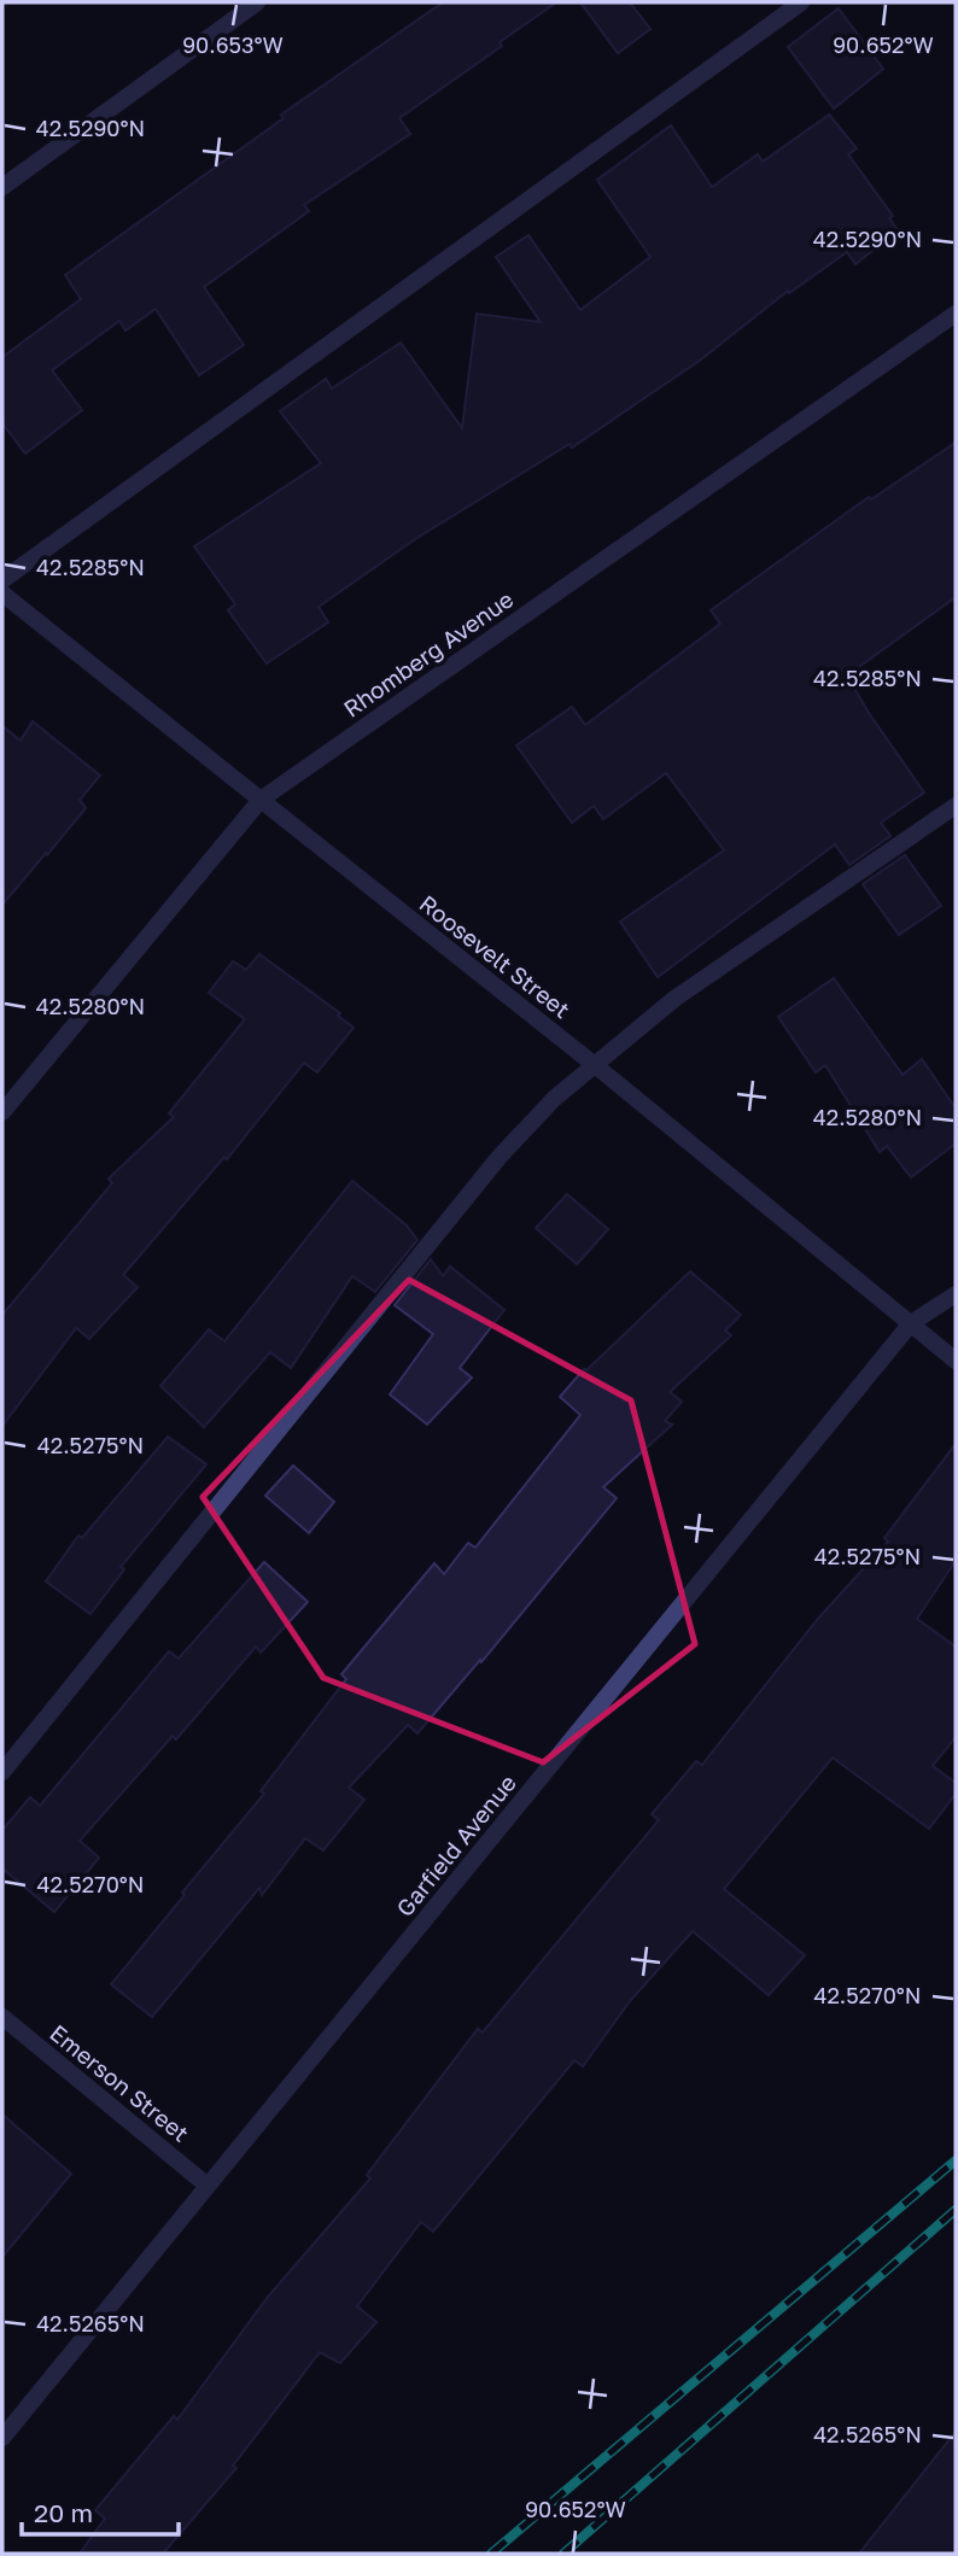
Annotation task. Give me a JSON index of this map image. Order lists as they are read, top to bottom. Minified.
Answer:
{"streets":{"street":["Rhomberg Avenue","Roosevelt Street","Garfield Avenue","Emerson Street"]},"crossings":[["Rhomberg Avenue","Roosevelt Street"],["Roosevelt Street","Garfield Avenue"],["Garfield Avenue","Emerson Street"]],"scale_bar":"20 m","coordinates":["90.653°W","90.652°W","42.5290°N","42.5285°N","42.5280°N","42.5275°N","42.5270°N","42.5265°N"]}
